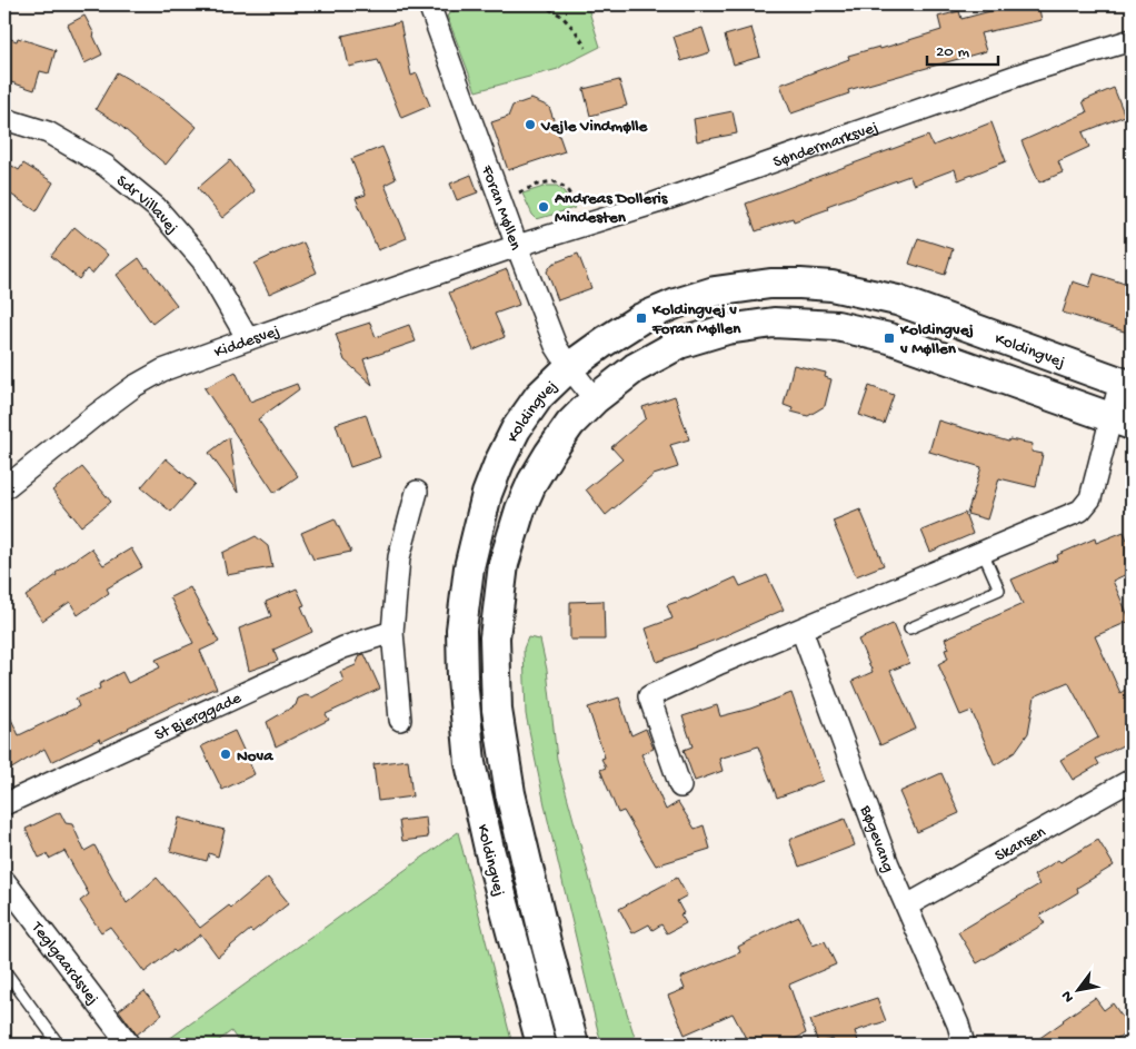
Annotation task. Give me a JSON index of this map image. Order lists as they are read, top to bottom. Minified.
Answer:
{"streets":{"main road":["Koldingvej"],"street":["Søndermarksvej","Sdr Villavej","Foran Møllen","Kiddesvej","St Bjerggade","Bøgevang","Skansen","Teglgaardsvej"]},"crossings":[["Søndermarksvej","Foran Møllen"],["Søndermarksvej","Kiddesvej"],["Sdr Villavej","Kiddesvej"],["Foran Møllen","Kiddesvej"],["Foran Møllen","Koldingvej"],["Bøgevang","Skansen"]],"places":{"other":["Vejle Vindmølle","Andreas Dolleris Mindesten","Nova"],"transit":["Koldingvej v Foran Møllen","Koldingvej v Møllen"]},"scale_bar":"20 m","north":"bottom left"}
